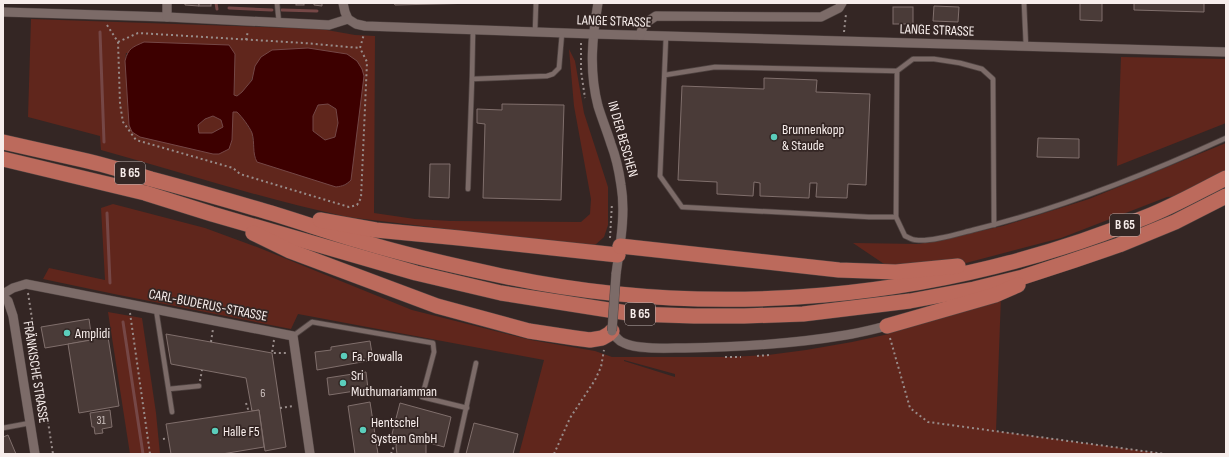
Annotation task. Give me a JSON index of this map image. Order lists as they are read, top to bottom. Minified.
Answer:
{"streets":{"highway":["B 65"],"street":["LANGE STRASSE","IN DER BESCHEN","CARL-BUDERUS-STRASSE","FRÄNKISCHE STRASSE"]},"crossings":[["LANGE STRASSE","IN DER BESCHEN"]],"places":["Brunnenkopp & Staude","Amplidi","Fa. Powalla","Sri Muthumariamman","Hentschel System GmbH","Halle F5"],"house_numbers":["6","31"]}
